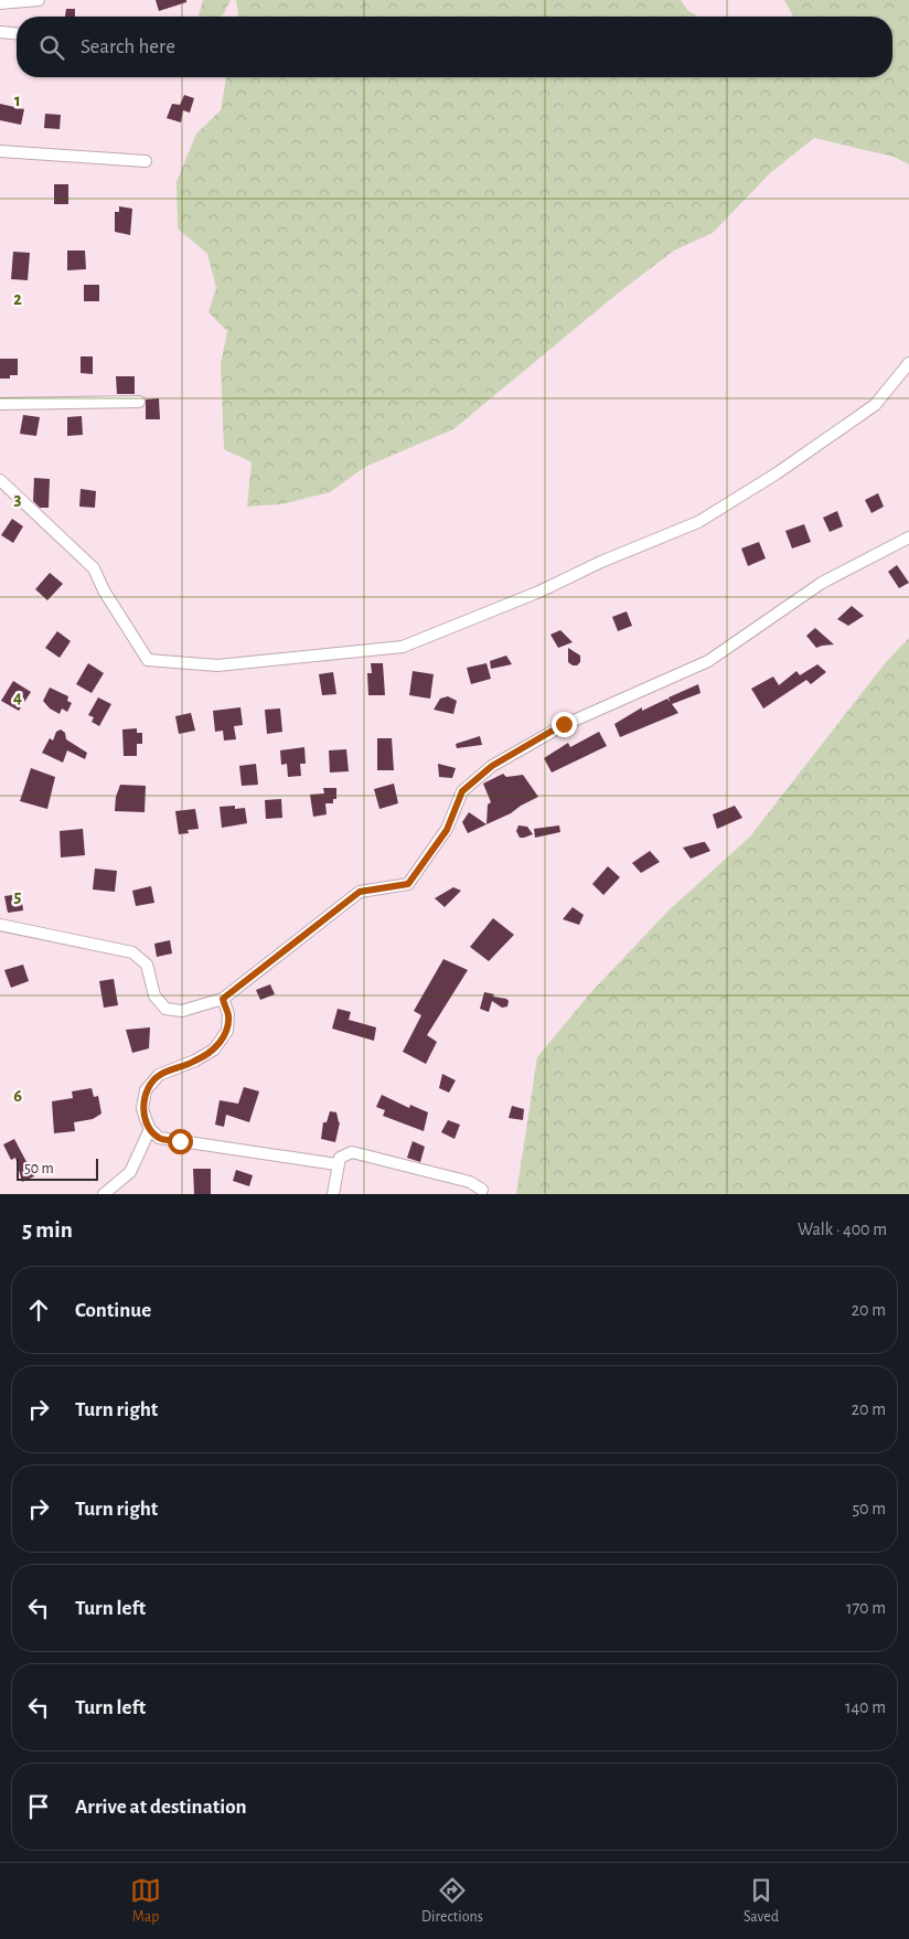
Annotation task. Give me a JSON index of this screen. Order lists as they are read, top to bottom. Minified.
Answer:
{"scale_bar":"50 m","page":{"search":"Search here","scale":"50 m","heading":["5 min","Walk · 400 m"],"list":[["Continue","20 m"],["Turn right","20 m"],["Turn right","50 m"],["Turn left","170 m"],["Turn left","140 m"],"Arrive at destination"],"nav":["Map","Directions","Saved"]},"grid":{"rows":["1","2","3","4","5","6"]}}
